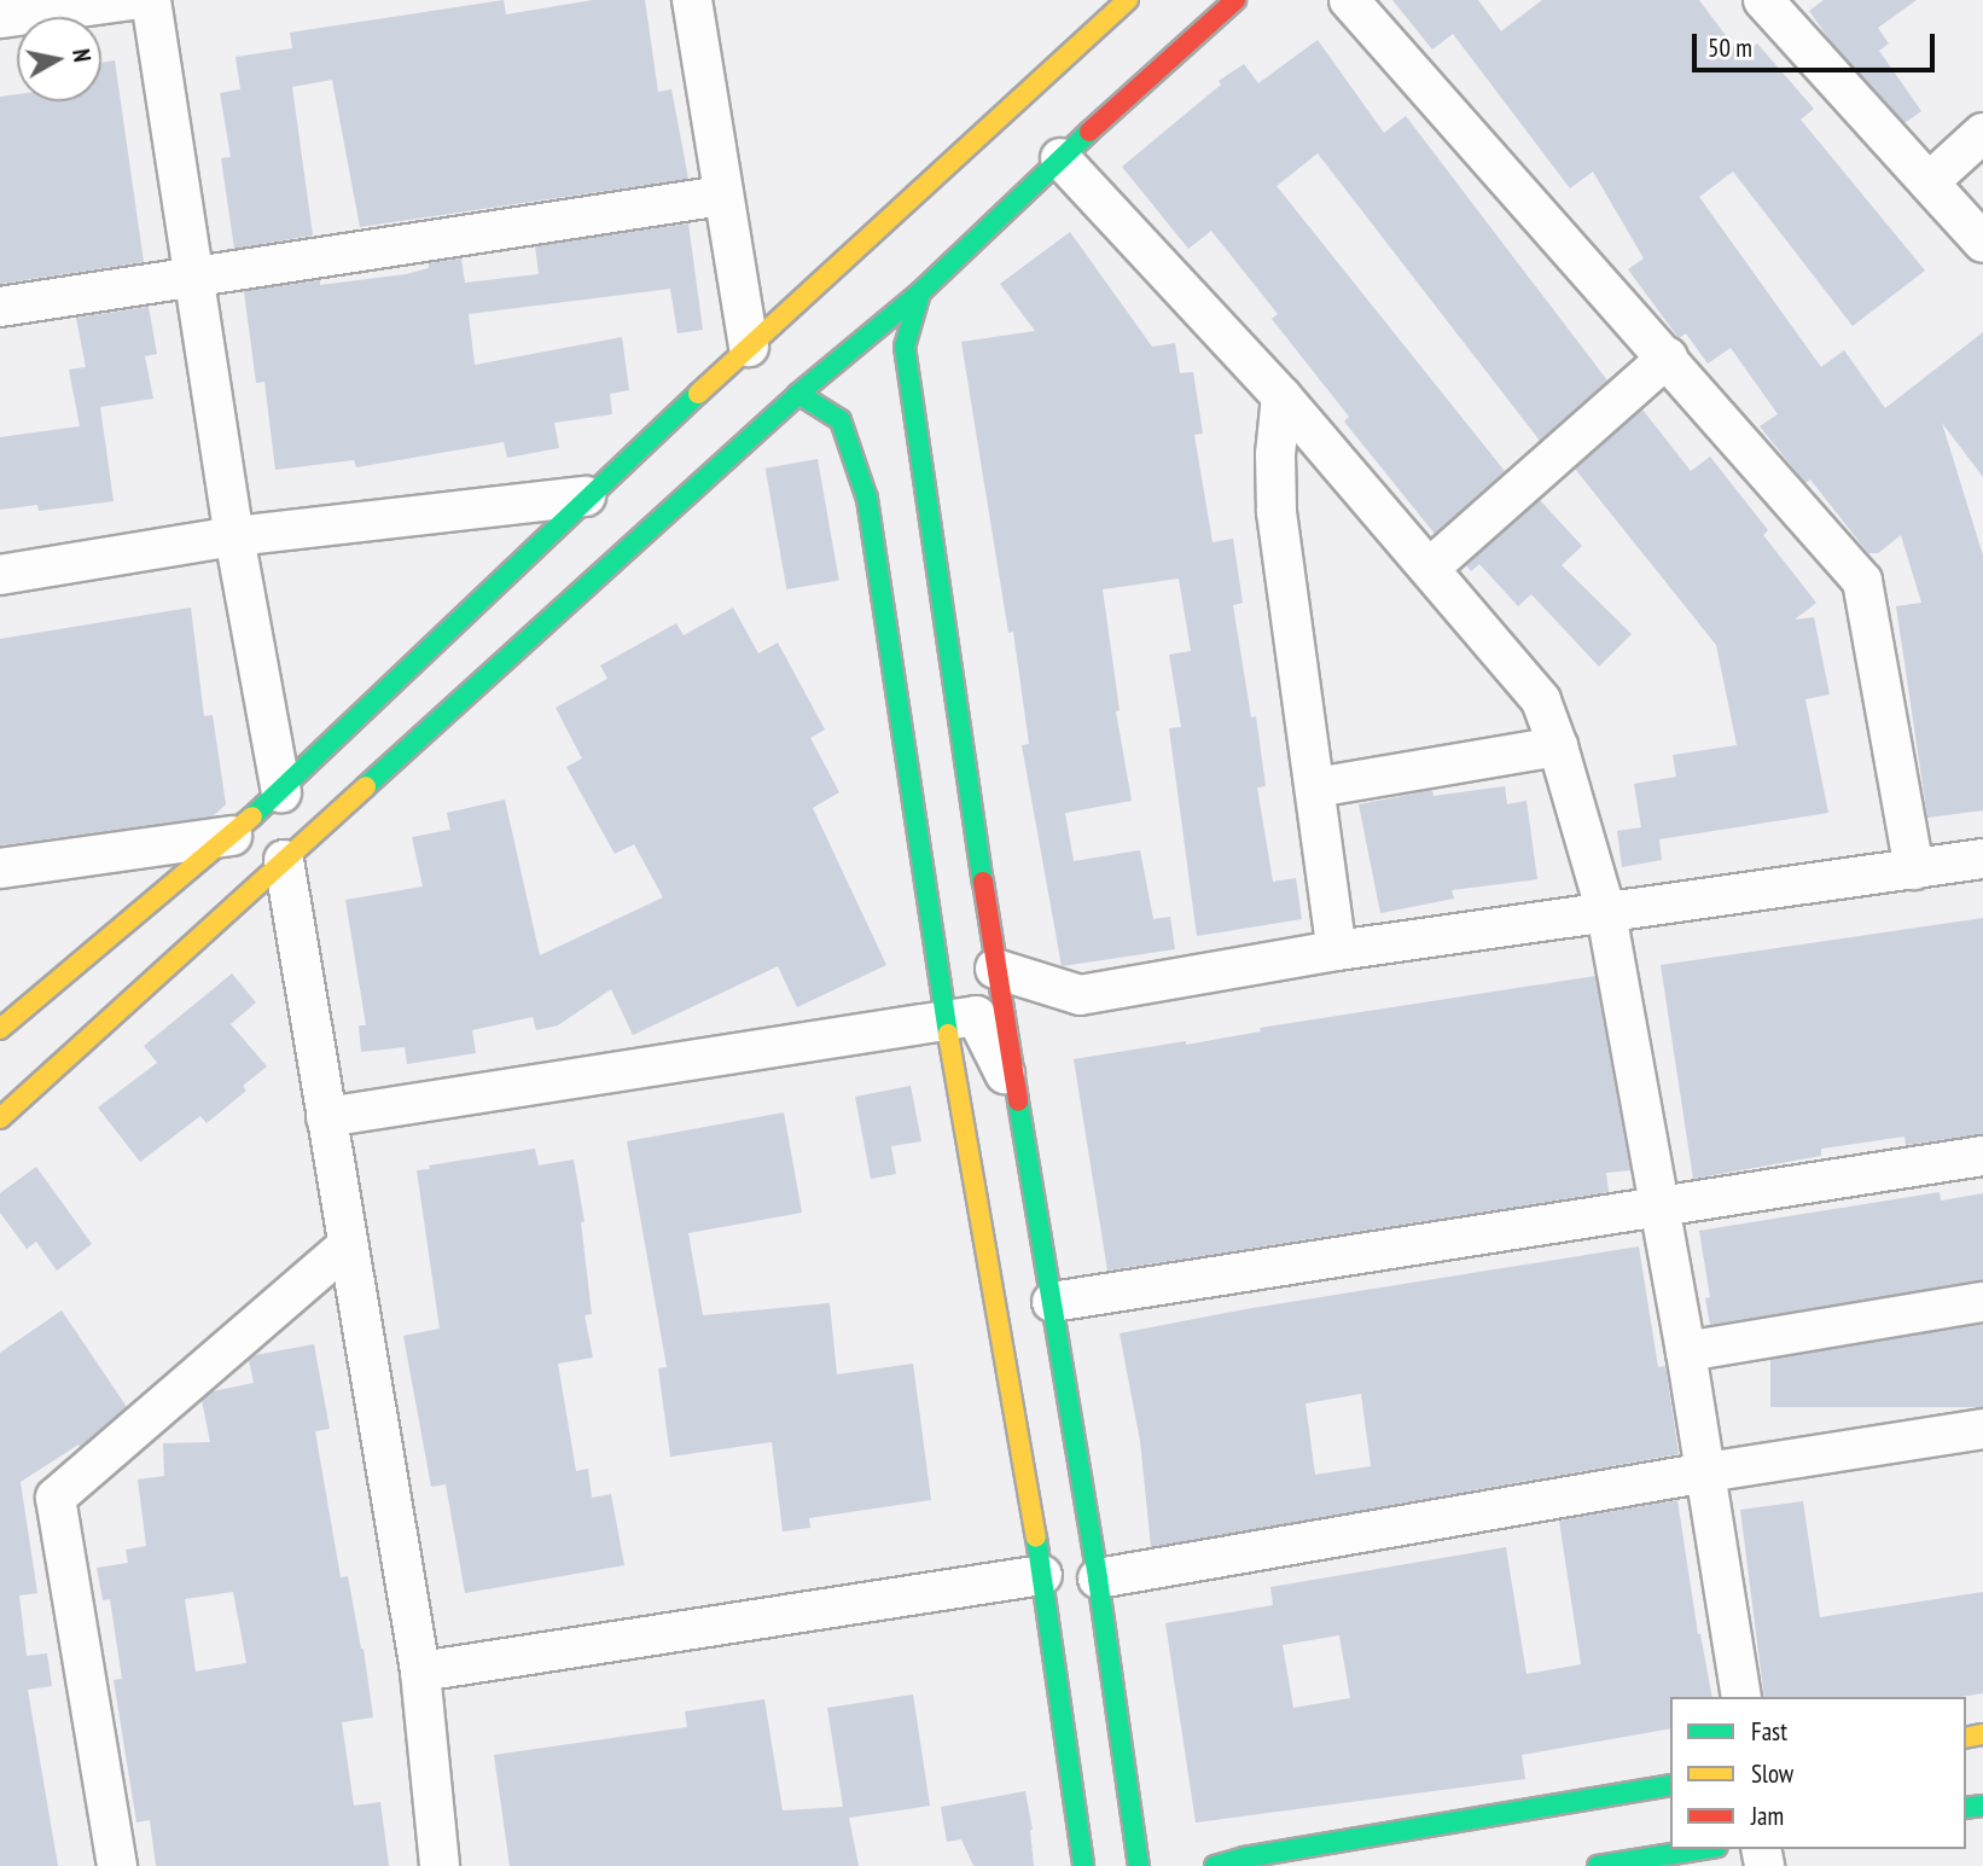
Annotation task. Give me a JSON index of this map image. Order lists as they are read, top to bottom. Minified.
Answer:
{"legend":["Fast","Slow","Jam"],"scale_bar":"50 m","north":"right"}
